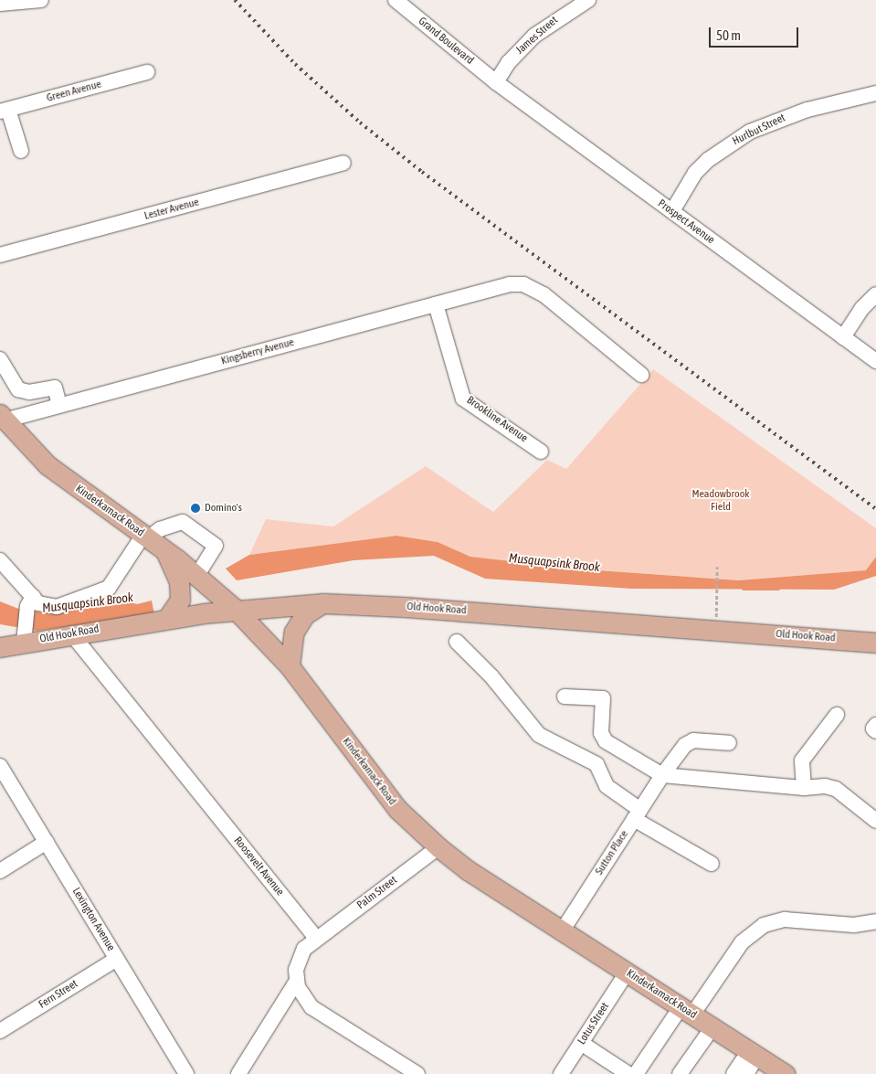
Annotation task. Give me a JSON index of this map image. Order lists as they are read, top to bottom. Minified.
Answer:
{"streets":{"main road":["Kinderkamack Road","Old Hook Road"],"street":["James Street","Grand Boulevard","Green Avenue","Hurlbut Street","Lester Avenue","Prospect Avenue","Kingsberry Avenue","Brookline Avenue","Sutton Place","Roosevelt Avenue","Palm Street","Lexington Avenue","Fern Street","Lotus Street"]},"crossings":[["James Street","Grand Boulevard"],["James Street","Prospect Avenue"],["Grand Boulevard","Prospect Avenue"],["Hurlbut Street","Prospect Avenue"],["Kingsberry Avenue","Brookline Avenue"],["Kingsberry Avenue","Kinderkamack Road"],["Kinderkamack Road","Old Hook Road"],["Kinderkamack Road","Sutton Place"],["Kinderkamack Road","Palm Street"],["Kinderkamack Road","Lotus Street"],["Old Hook Road","Roosevelt Avenue"],["Roosevelt Avenue","Palm Street"],["Lexington Avenue","Fern Street"]],"water":["Musquapsink Brook"],"parks":["Meadowbrook Field"],"places":["Domino's"],"scale_bar":"50 m"}
